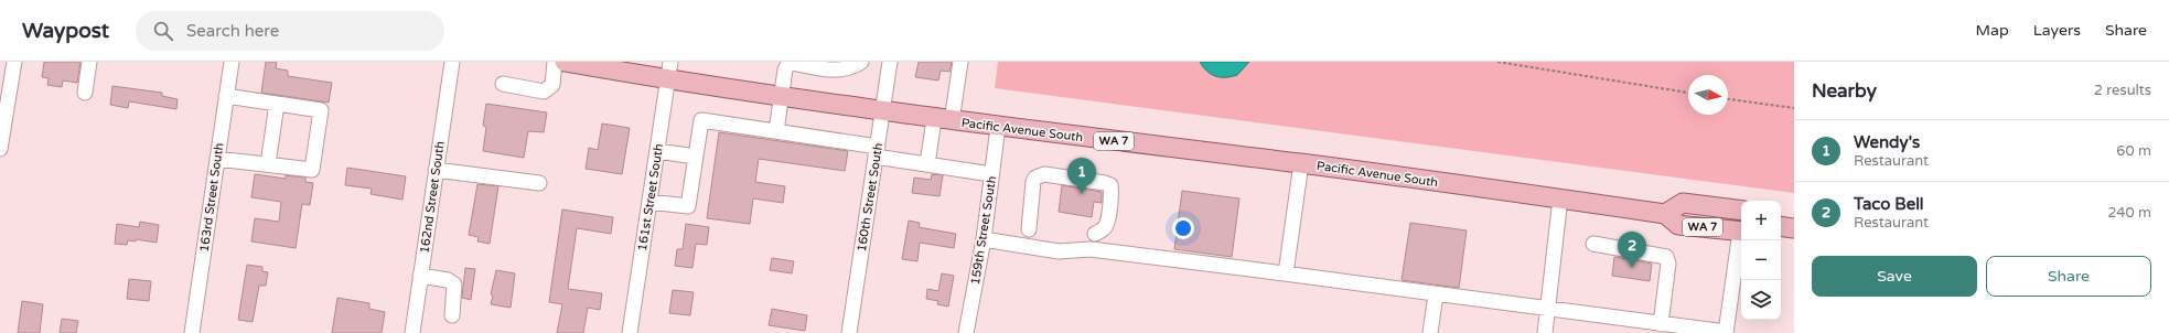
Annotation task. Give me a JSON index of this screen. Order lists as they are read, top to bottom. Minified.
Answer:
{"streets":{"main road":["Pacific Avenue South","WA 7"],"street":["163rd Street South","162nd Street South","161st Street South","160th Street South","159th Street South"]},"crossings":[["Pacific Avenue South","WA 7"],["Pacific Avenue South","161st Street South"],["Pacific Avenue South","160th Street South"],["Pacific Avenue South","159th Street South"]],"north":"right","page":{"header":"Waypost","search":"Search here","nav":["Map","Layers","Share"],"heading":["Nearby","2 results"],"list":[{"mark":"1","name":"Wendy's","note":"Restaurant","value":"60 m"},{"mark":"2","name":"Taco Bell","note":"Restaurant","value":"240 m"}],"pins":["1","2"],"map_buttons":["+","−"],"buttons":["Save","Share"]}}
